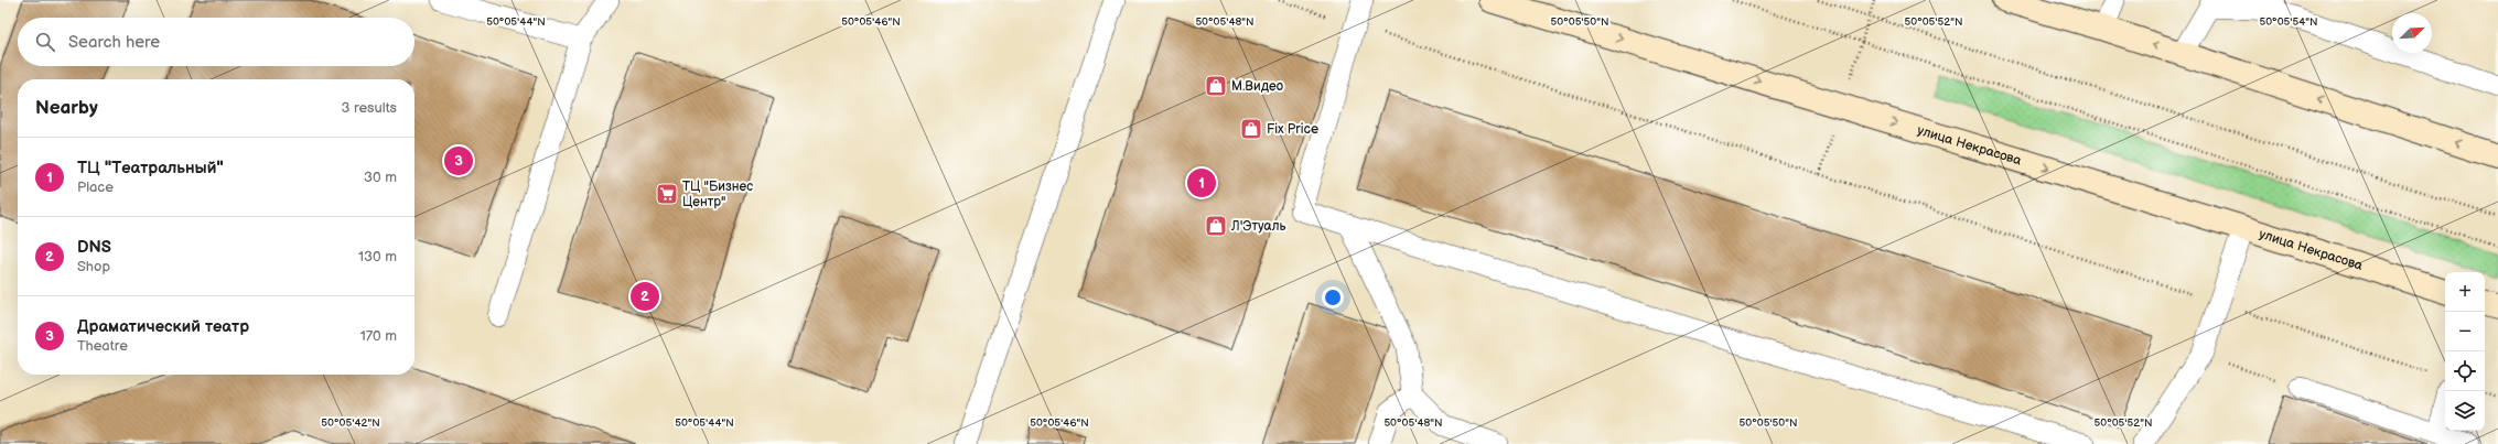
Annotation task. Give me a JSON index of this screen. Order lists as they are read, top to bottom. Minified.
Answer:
{"streets":{"main road":["улица Некрасова"]},"places":{"shop":["М.Видео","Fix Price","Л'Этуаль"],"supermarket":["ТЦ \"Бизнес Центр\""]},"north":"top right","page":{"search":"Search here","heading":["Nearby","3 results"],"list":[{"mark":"1","name":"ТЦ \"Театральный\"","note":"Place","value":"30 m"},{"mark":"2","name":"DNS","note":"Shop","value":"130 m"},{"mark":"3","name":"Драматический театр","note":"Theatre","value":"170 m"}],"pins":["3","1","2"],"map_buttons":["+","−"]},"coordinates":["50°05'44\"N","50°05'46\"N","50°05'48\"N","50°05'50\"N","50°05'52\"N","50°05'54\"N","50°05'42\"N"]}
